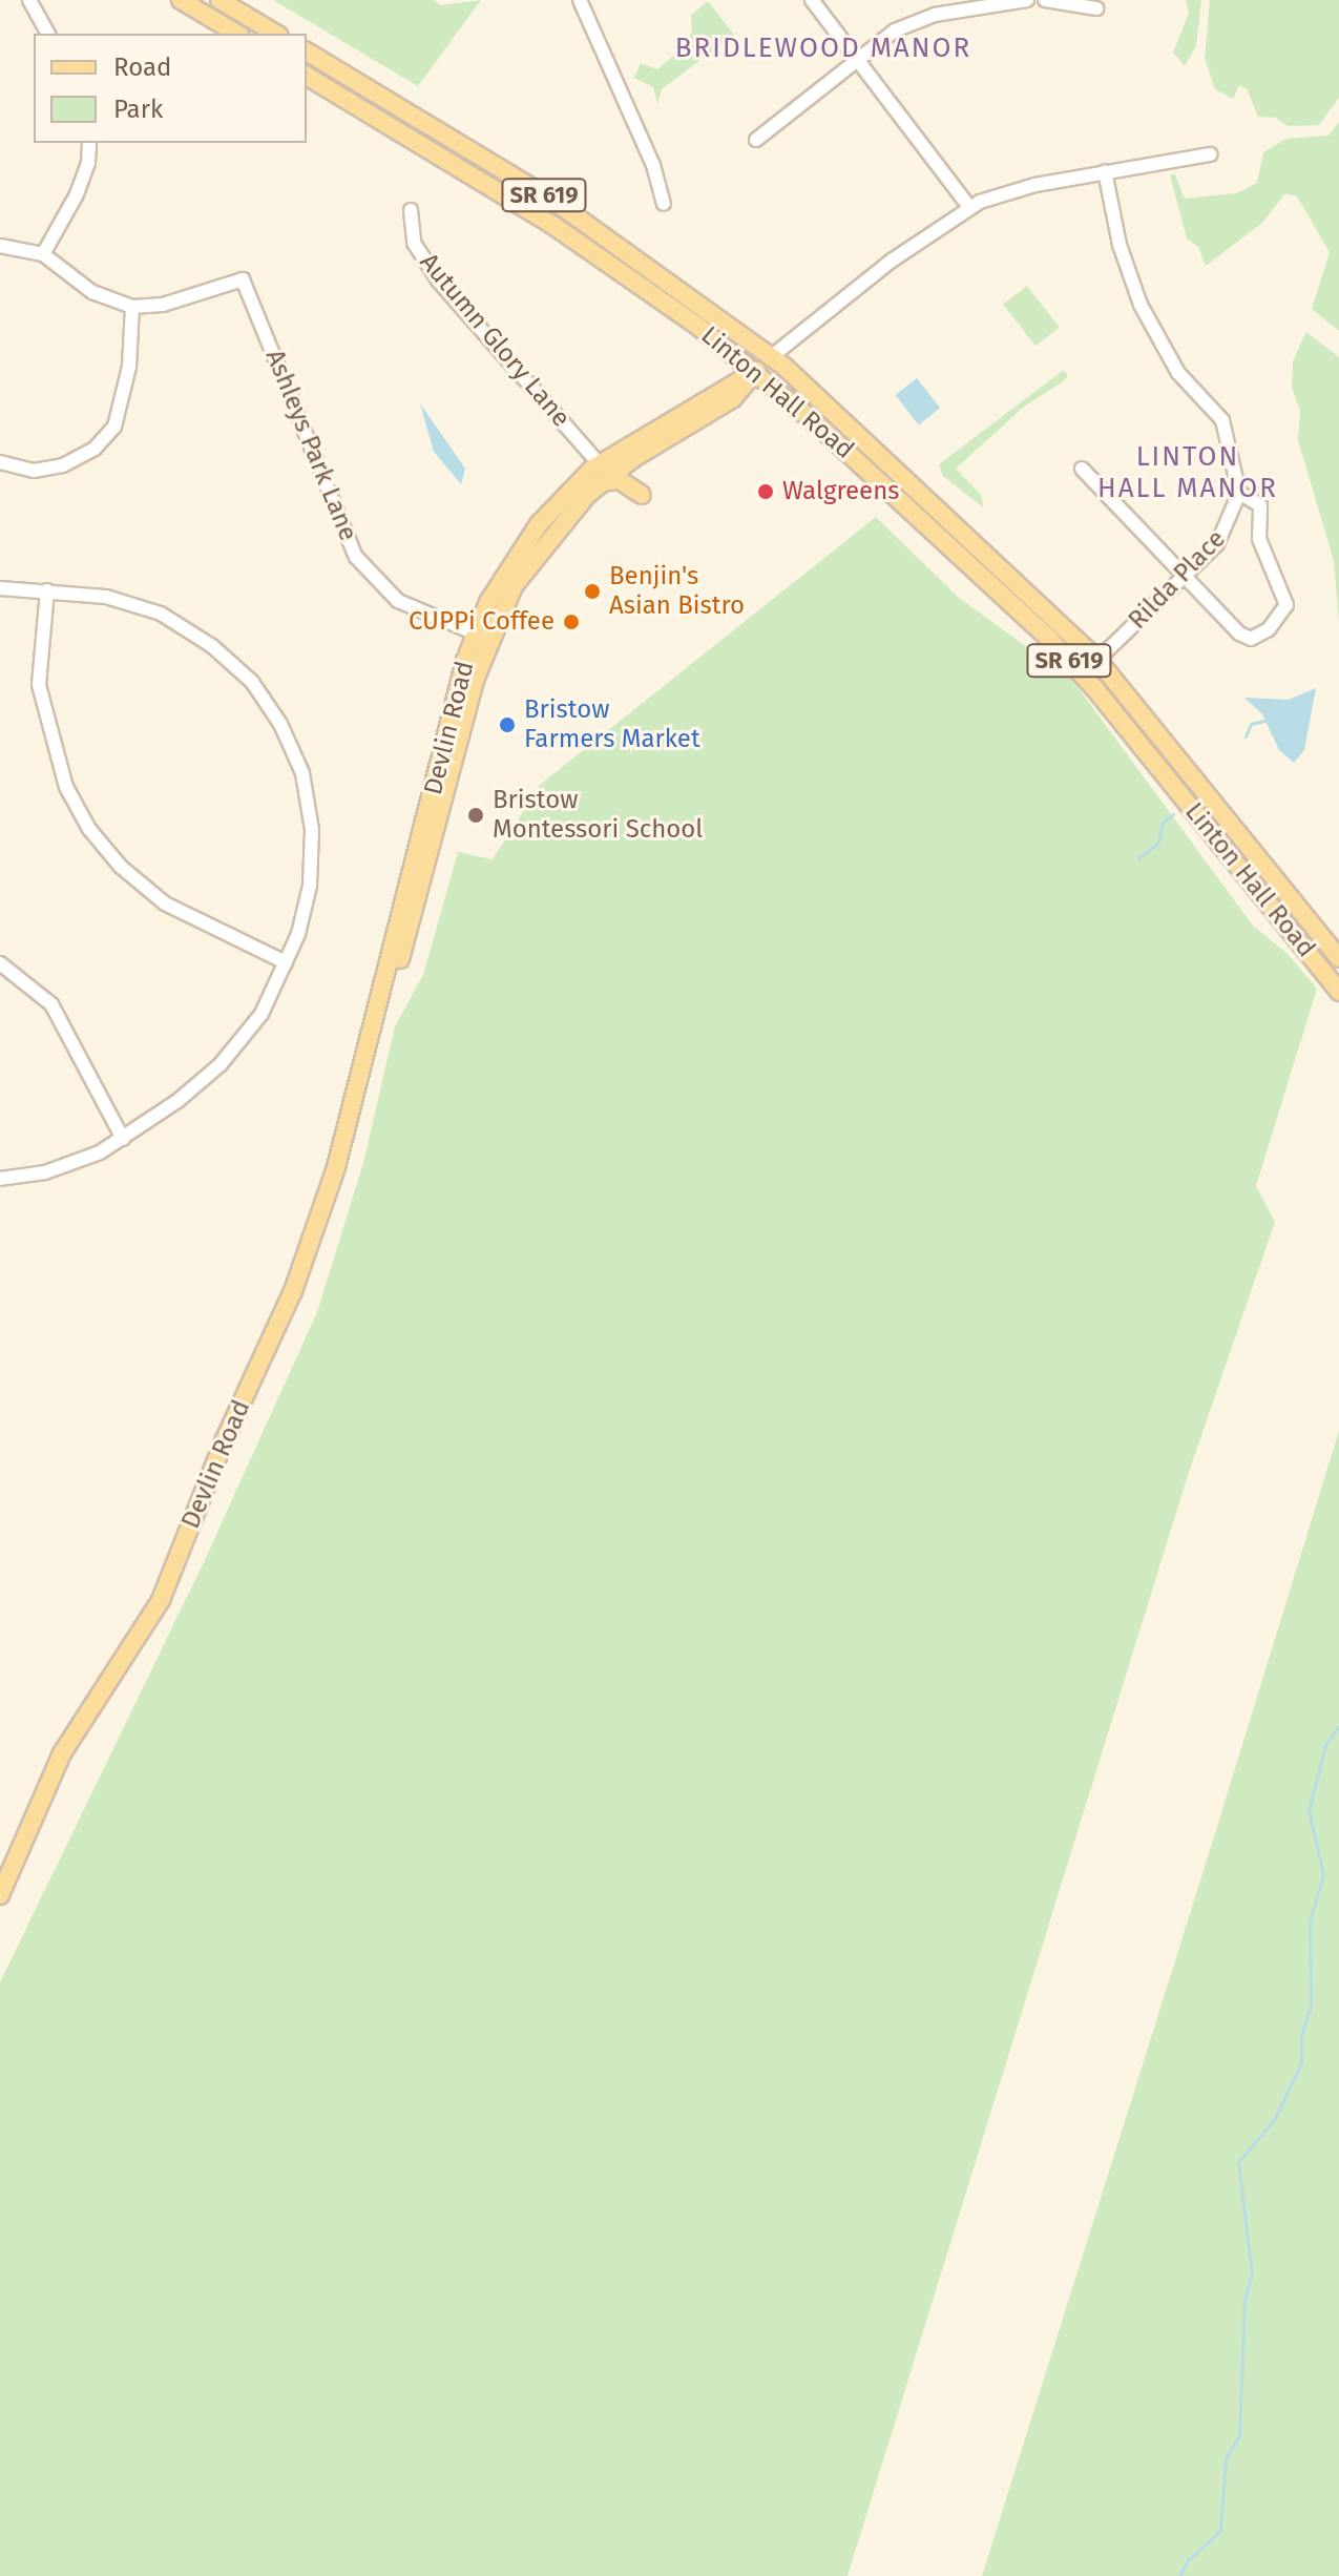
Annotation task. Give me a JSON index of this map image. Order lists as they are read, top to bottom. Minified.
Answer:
{"streets":{"main road":["SR 619","Linton Hall Road","Devlin Road"],"street":["Autumn Glory Lane","Ashleys Park Lane","Rilda Place"]},"crossings":[["Autumn Glory Lane","Devlin Road"],["Linton Hall Road","Rilda Place"],["Linton Hall Road","Devlin Road"],["Ashleys Park Lane","Devlin Road"]],"districts":["BRIDLEWOOD MANOR","LINTON HALL MANOR"],"places":["Walgreens","Benjin's Asian Bistro","CUPPi Coffee","Bristow Farmers Market","Bristow Montessori School"],"legend":["Road","Park"]}
